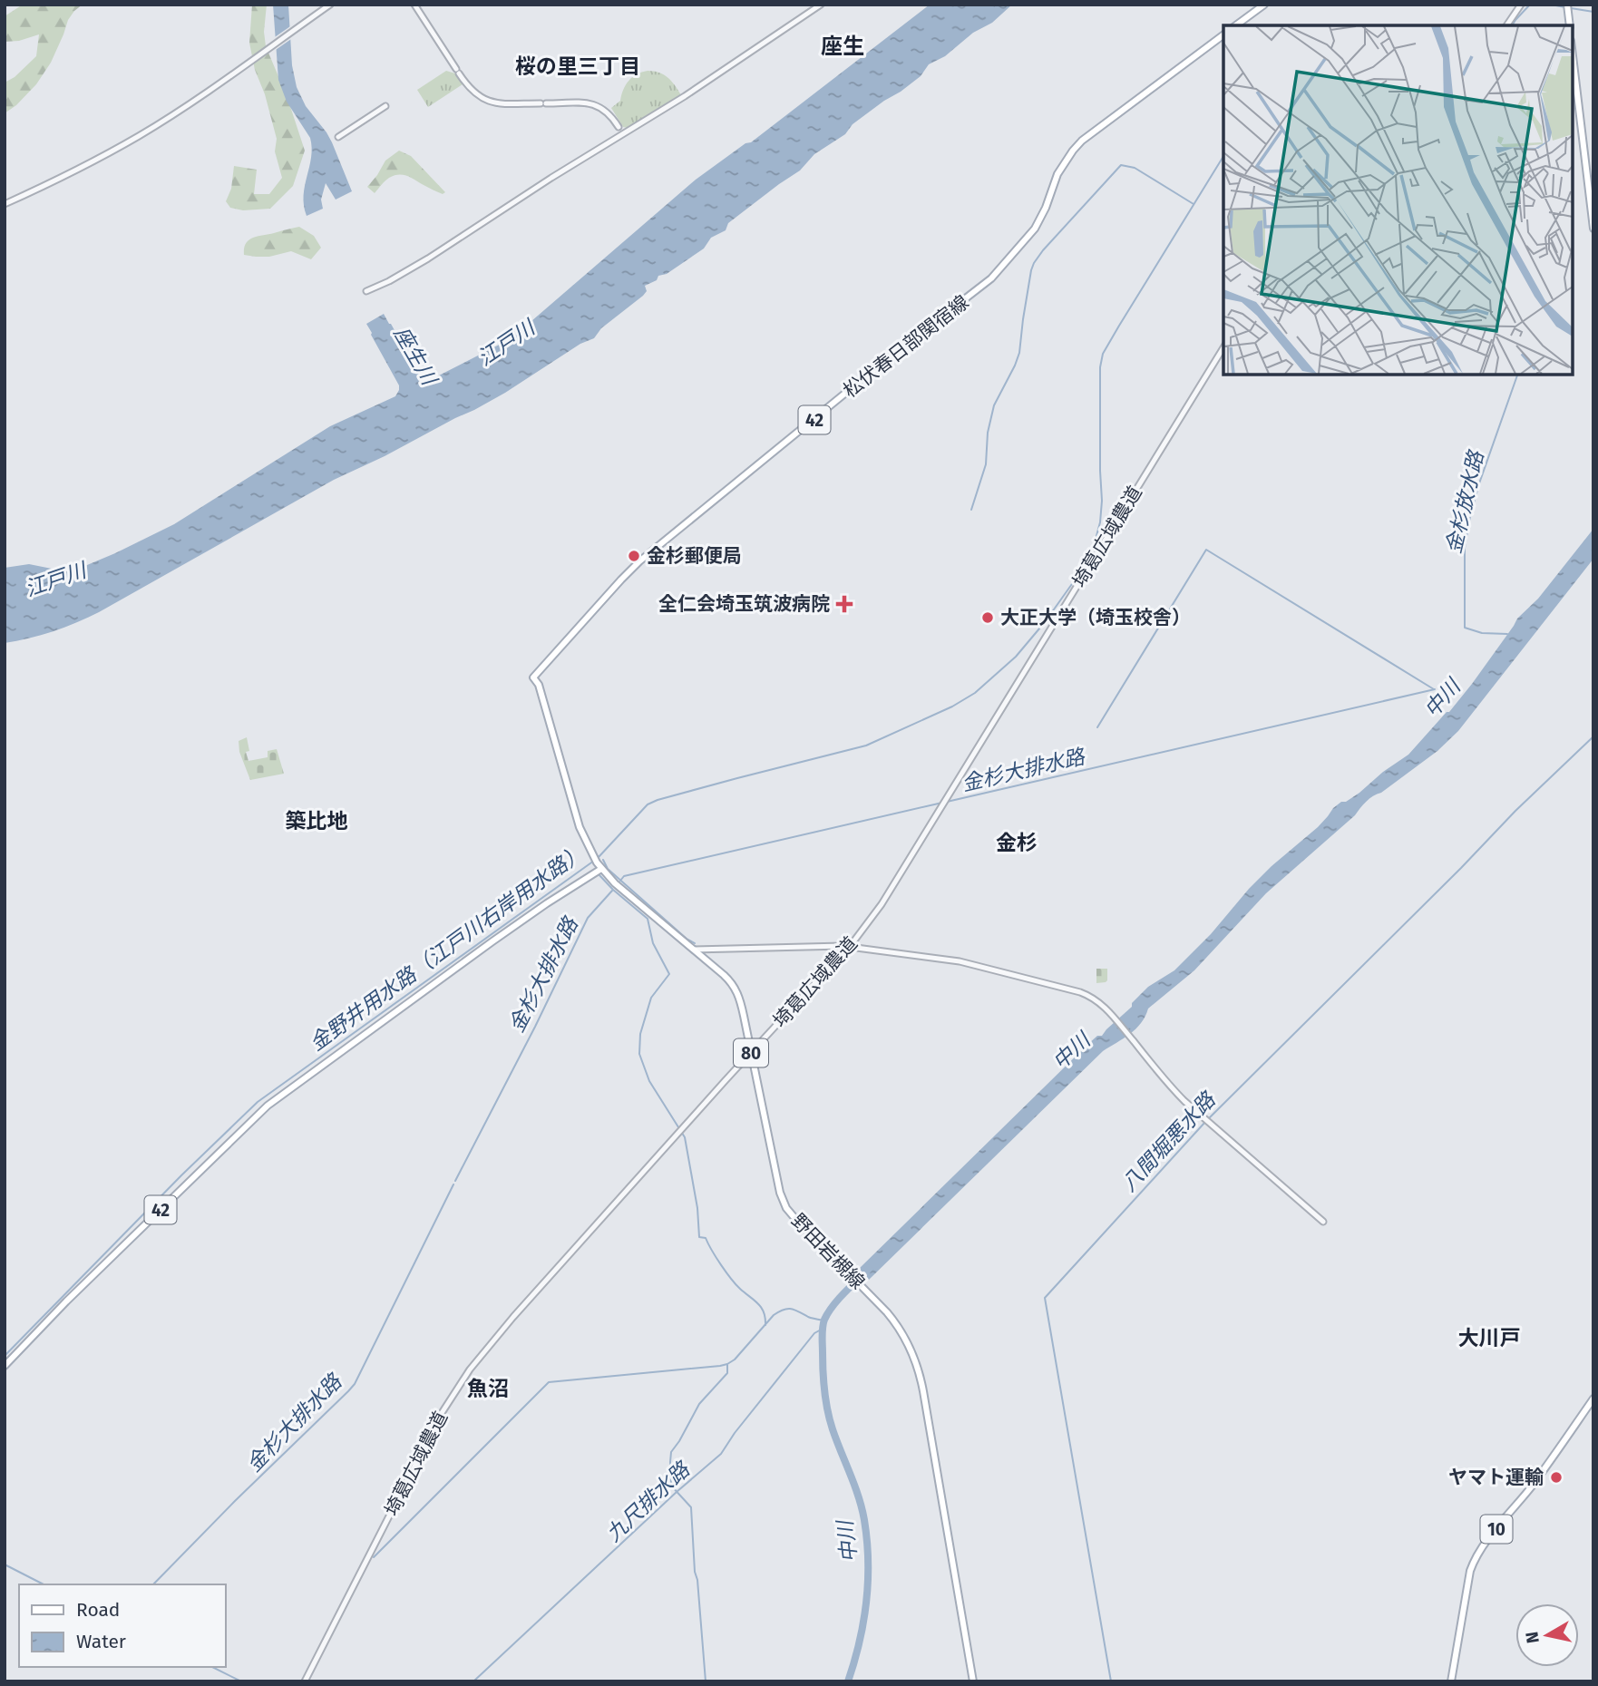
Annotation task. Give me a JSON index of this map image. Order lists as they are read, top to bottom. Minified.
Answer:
{"streets":{"main road":["松伏春日部関宿線","42","80","野田岩槻線","10"],"street":["埼葛広域農道"]},"crossings":[["松伏春日部関宿線","42"],["松伏春日部関宿線","野田岩槻線"],["42","野田岩槻線"],["埼葛広域農道","野田岩槻線"]],"districts":["座生","桜の里三丁目","築比地","金杉","大川戸","魚沼"],"water":["江戸川","座生川","金杉放水路","中川","金杉大排水路","金野井用水路（江戸川右岸用水路）","八間堀悪水路","九尺排水路"],"places":{"other":["金杉郵便局","大正大学（埼玉校舎）","ヤマト運輸"],"health":["全仁会埼玉筑波病院"]},"legend":["Road","Water"],"north":"left"}
